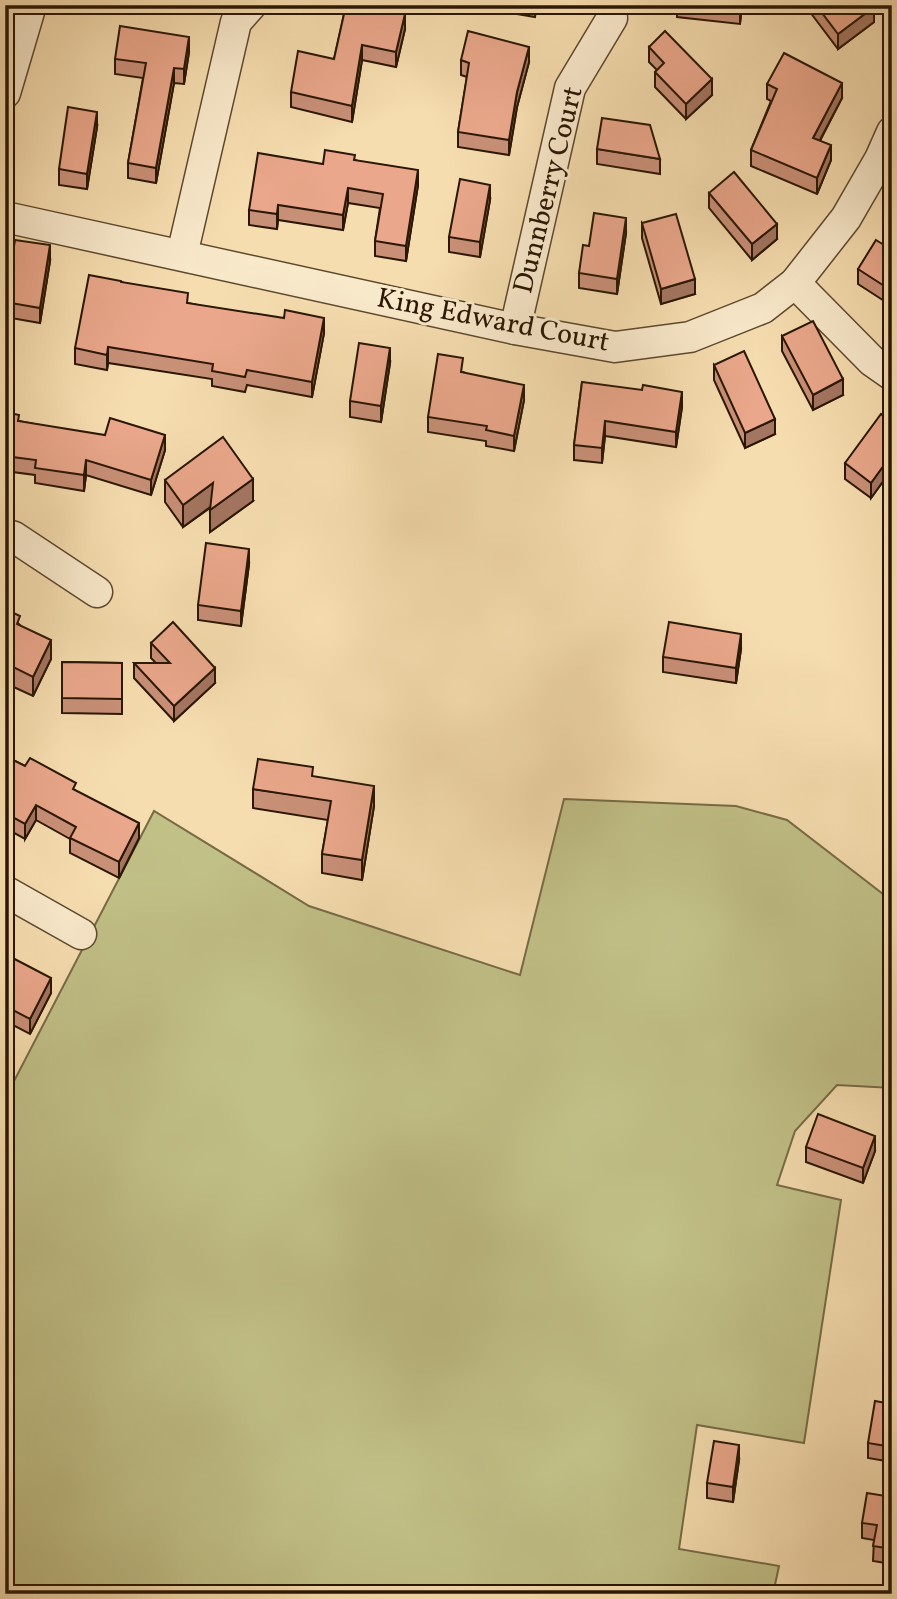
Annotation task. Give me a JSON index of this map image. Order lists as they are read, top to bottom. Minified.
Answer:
{"streets":{"street":["Dunnberry Court","King Edward Court"]},"crossings":[["Dunnberry Court","King Edward Court"]]}
